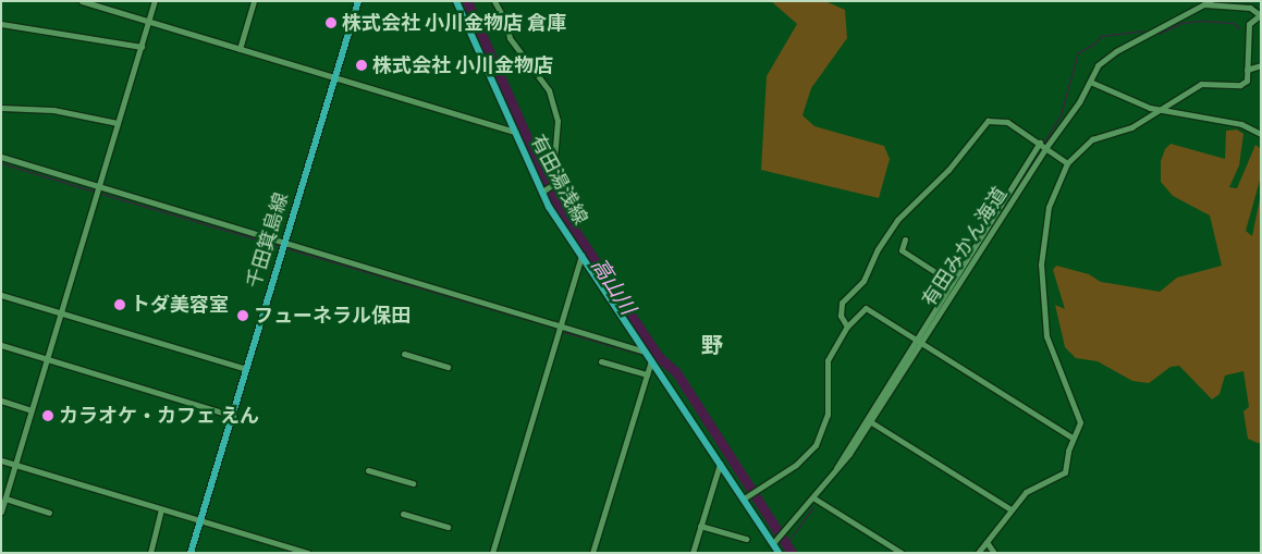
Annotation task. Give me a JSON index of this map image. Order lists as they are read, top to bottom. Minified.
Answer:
{"streets":{"main road":["有田湯浅線","千田箕島線"],"street":["有田みかん海道"]},"crossings":[["有田湯浅線","有田みかん海道"]],"districts":["野"],"water":["高山川"],"places":["株式会社 小川金物店 倉庫","株式会社 小川金物店","トダ美容室","フューネラル保田","カラオケ・カフェ えん"]}
